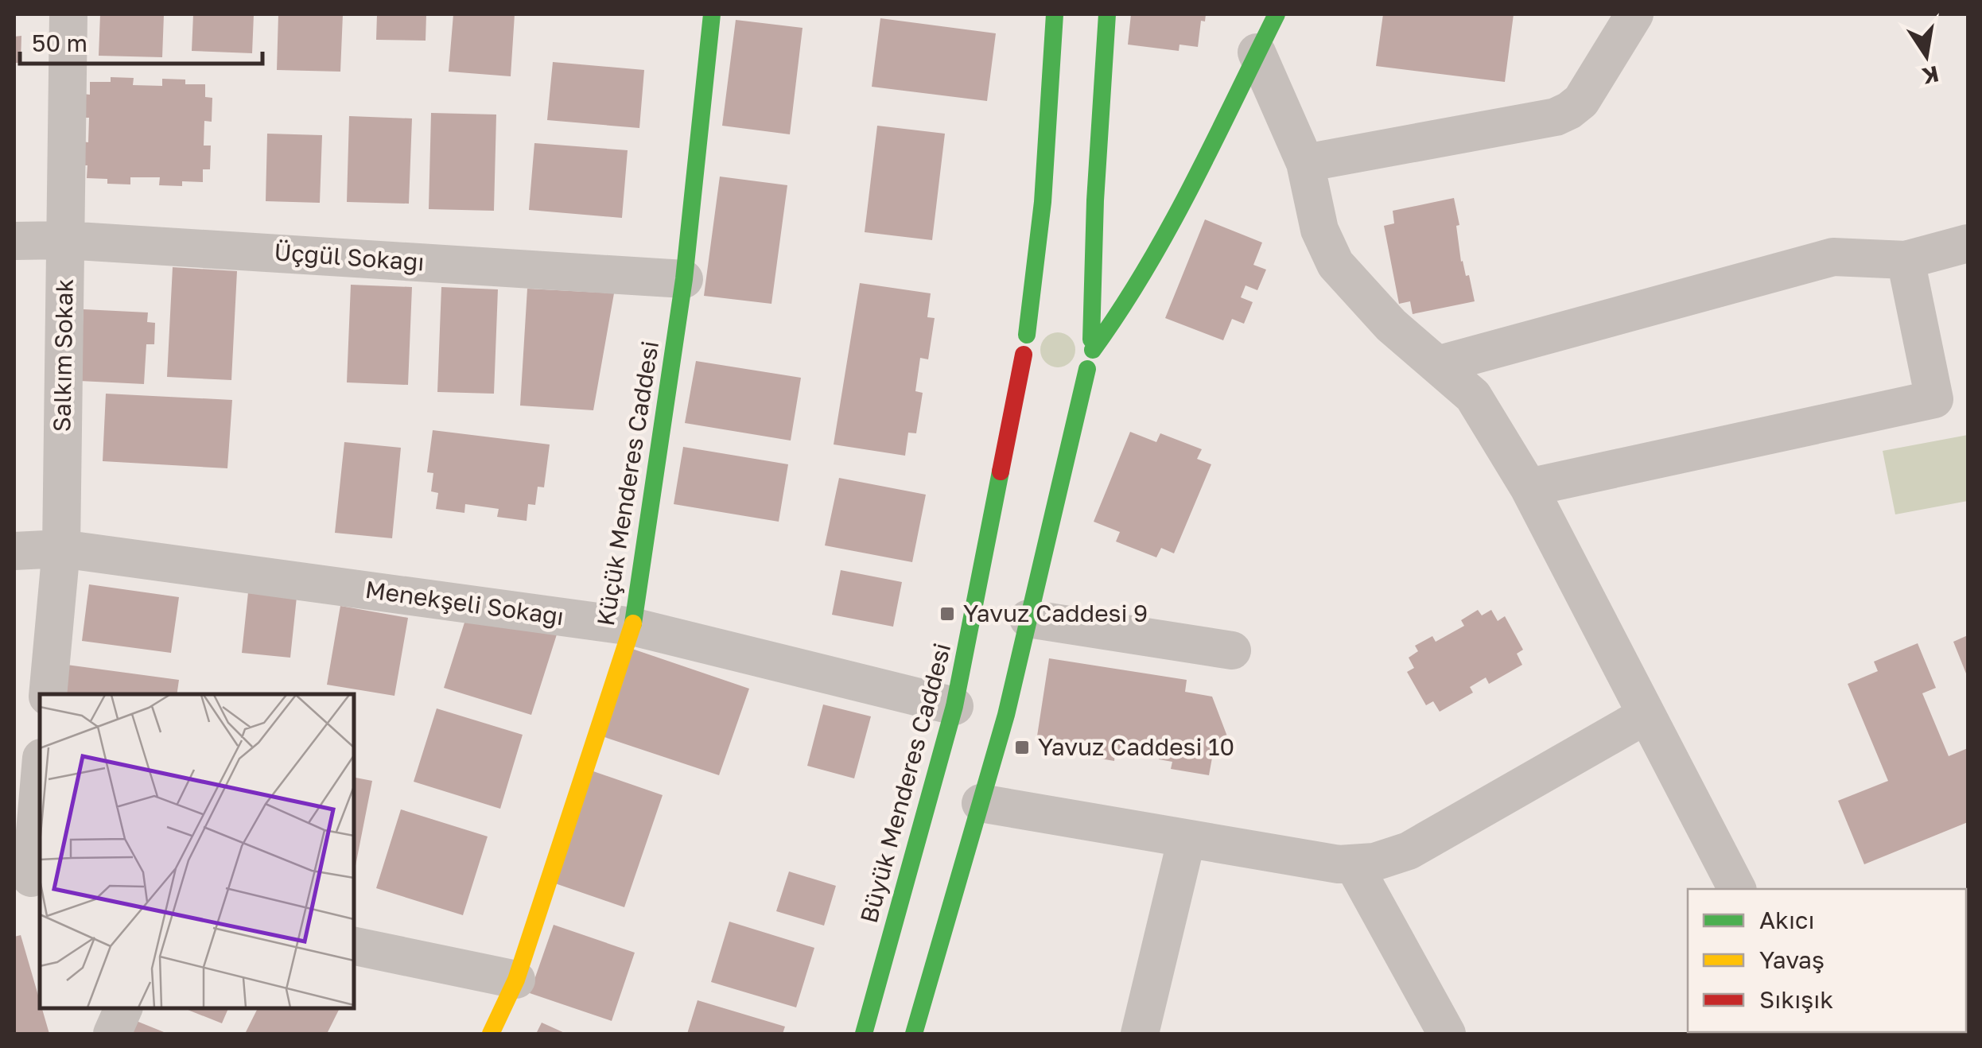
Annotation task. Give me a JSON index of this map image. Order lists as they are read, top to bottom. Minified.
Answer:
{"streets":{"street":["Üçgül Sokağı","Salkım Sokak","Küçük Menderes Caddesi","Menekşeli Sokağı","Büyük Menderes Caddesi"]},"crossings":[["Üçgül Sokağı","Salkım Sokak"],["Üçgül Sokağı","Küçük Menderes Caddesi"],["Salkım Sokak","Menekşeli Sokağı"],["Küçük Menderes Caddesi","Menekşeli Sokağı"],["Menekşeli Sokağı","Büyük Menderes Caddesi"]],"places":{"transit":["Yavuz Caddesi 9","Yavuz Caddesi 10"]},"legend":["Akıcı","Yavaş","Sıkışık"],"scale_bar":"50 m","north":"bottom"}
